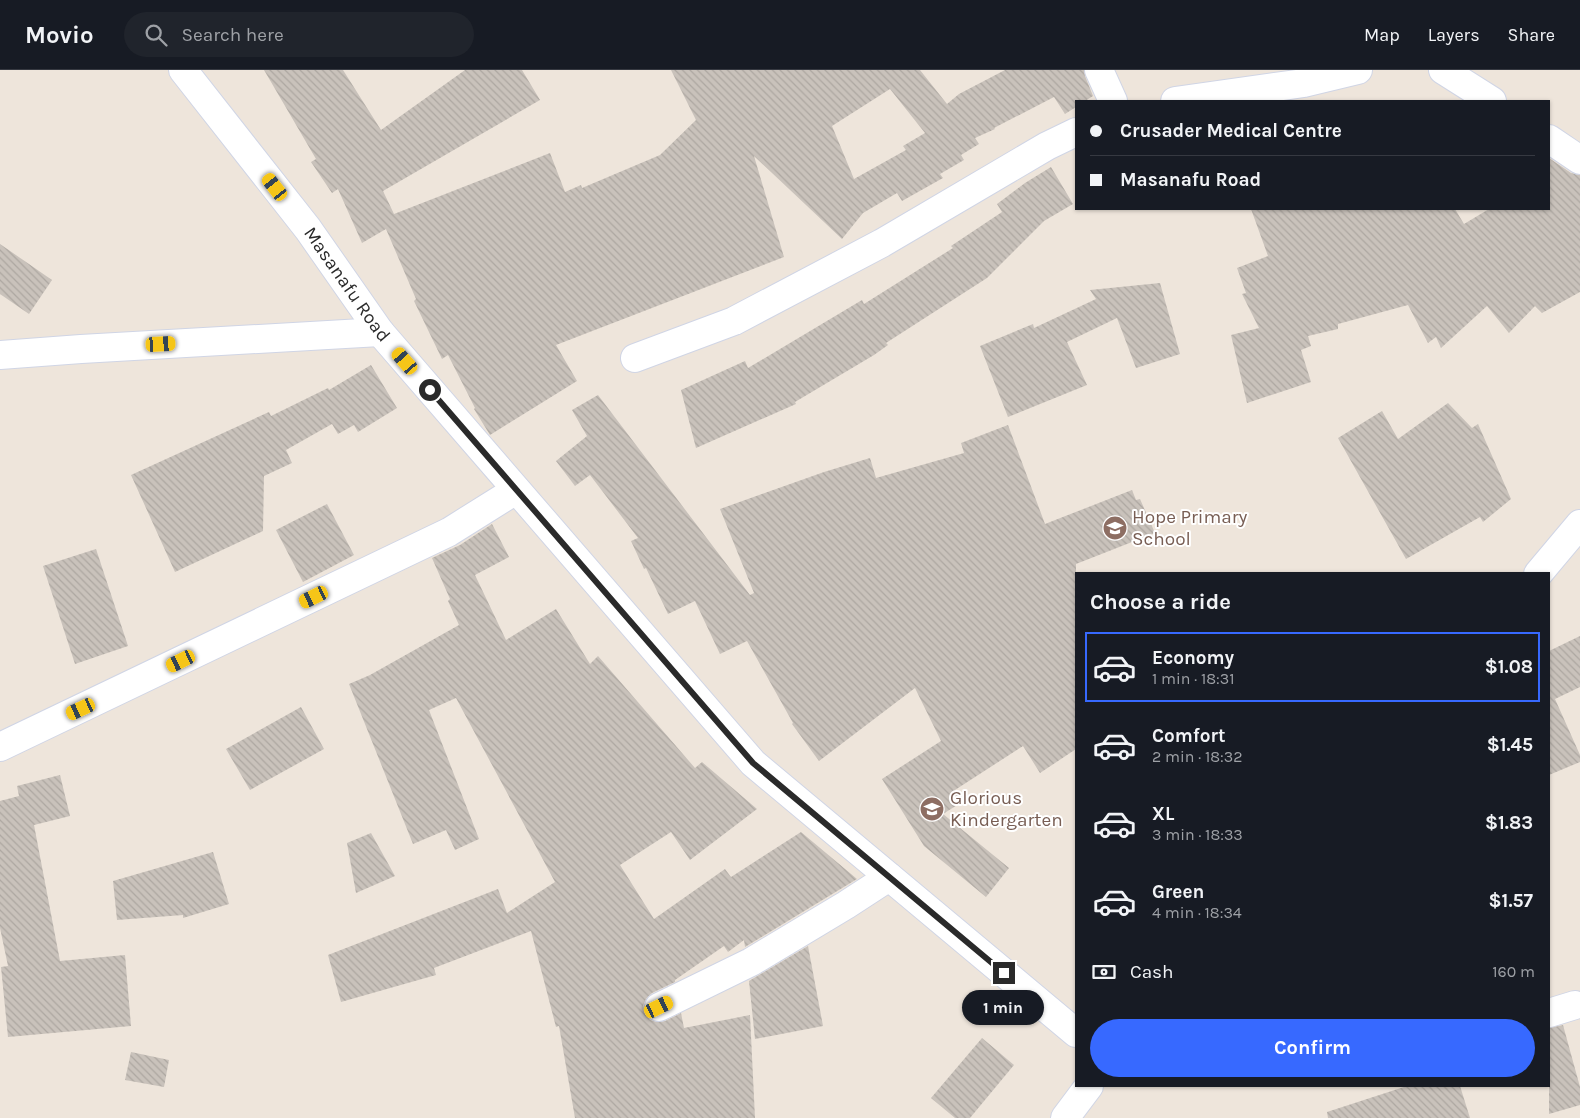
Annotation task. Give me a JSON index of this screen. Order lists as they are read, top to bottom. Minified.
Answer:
{"streets":{"street":["Masanafu Road"]},"places":{"school or university":["Hope Primary School","Glorious Kindergarten"]},"page":{"header":"Movio","search":"Search here","nav":["Map","Layers","Share"],"banner":["Crusader Medical Centre","Masanafu Road"],"heading":"Choose a ride","list":[{"name":"Economy","note":"1 min · 18:31","value":"$1.08"},{"name":"Comfort","note":"2 min · 18:32","value":"$1.45"},{"name":"XL","note":"3 min · 18:33","value":"$1.83"},{"name":"Green","note":"4 min · 18:34","value":"$1.57"}],"pay":["Cash","160 m"],"bubble":"1 min","buttons":"Confirm"}}
